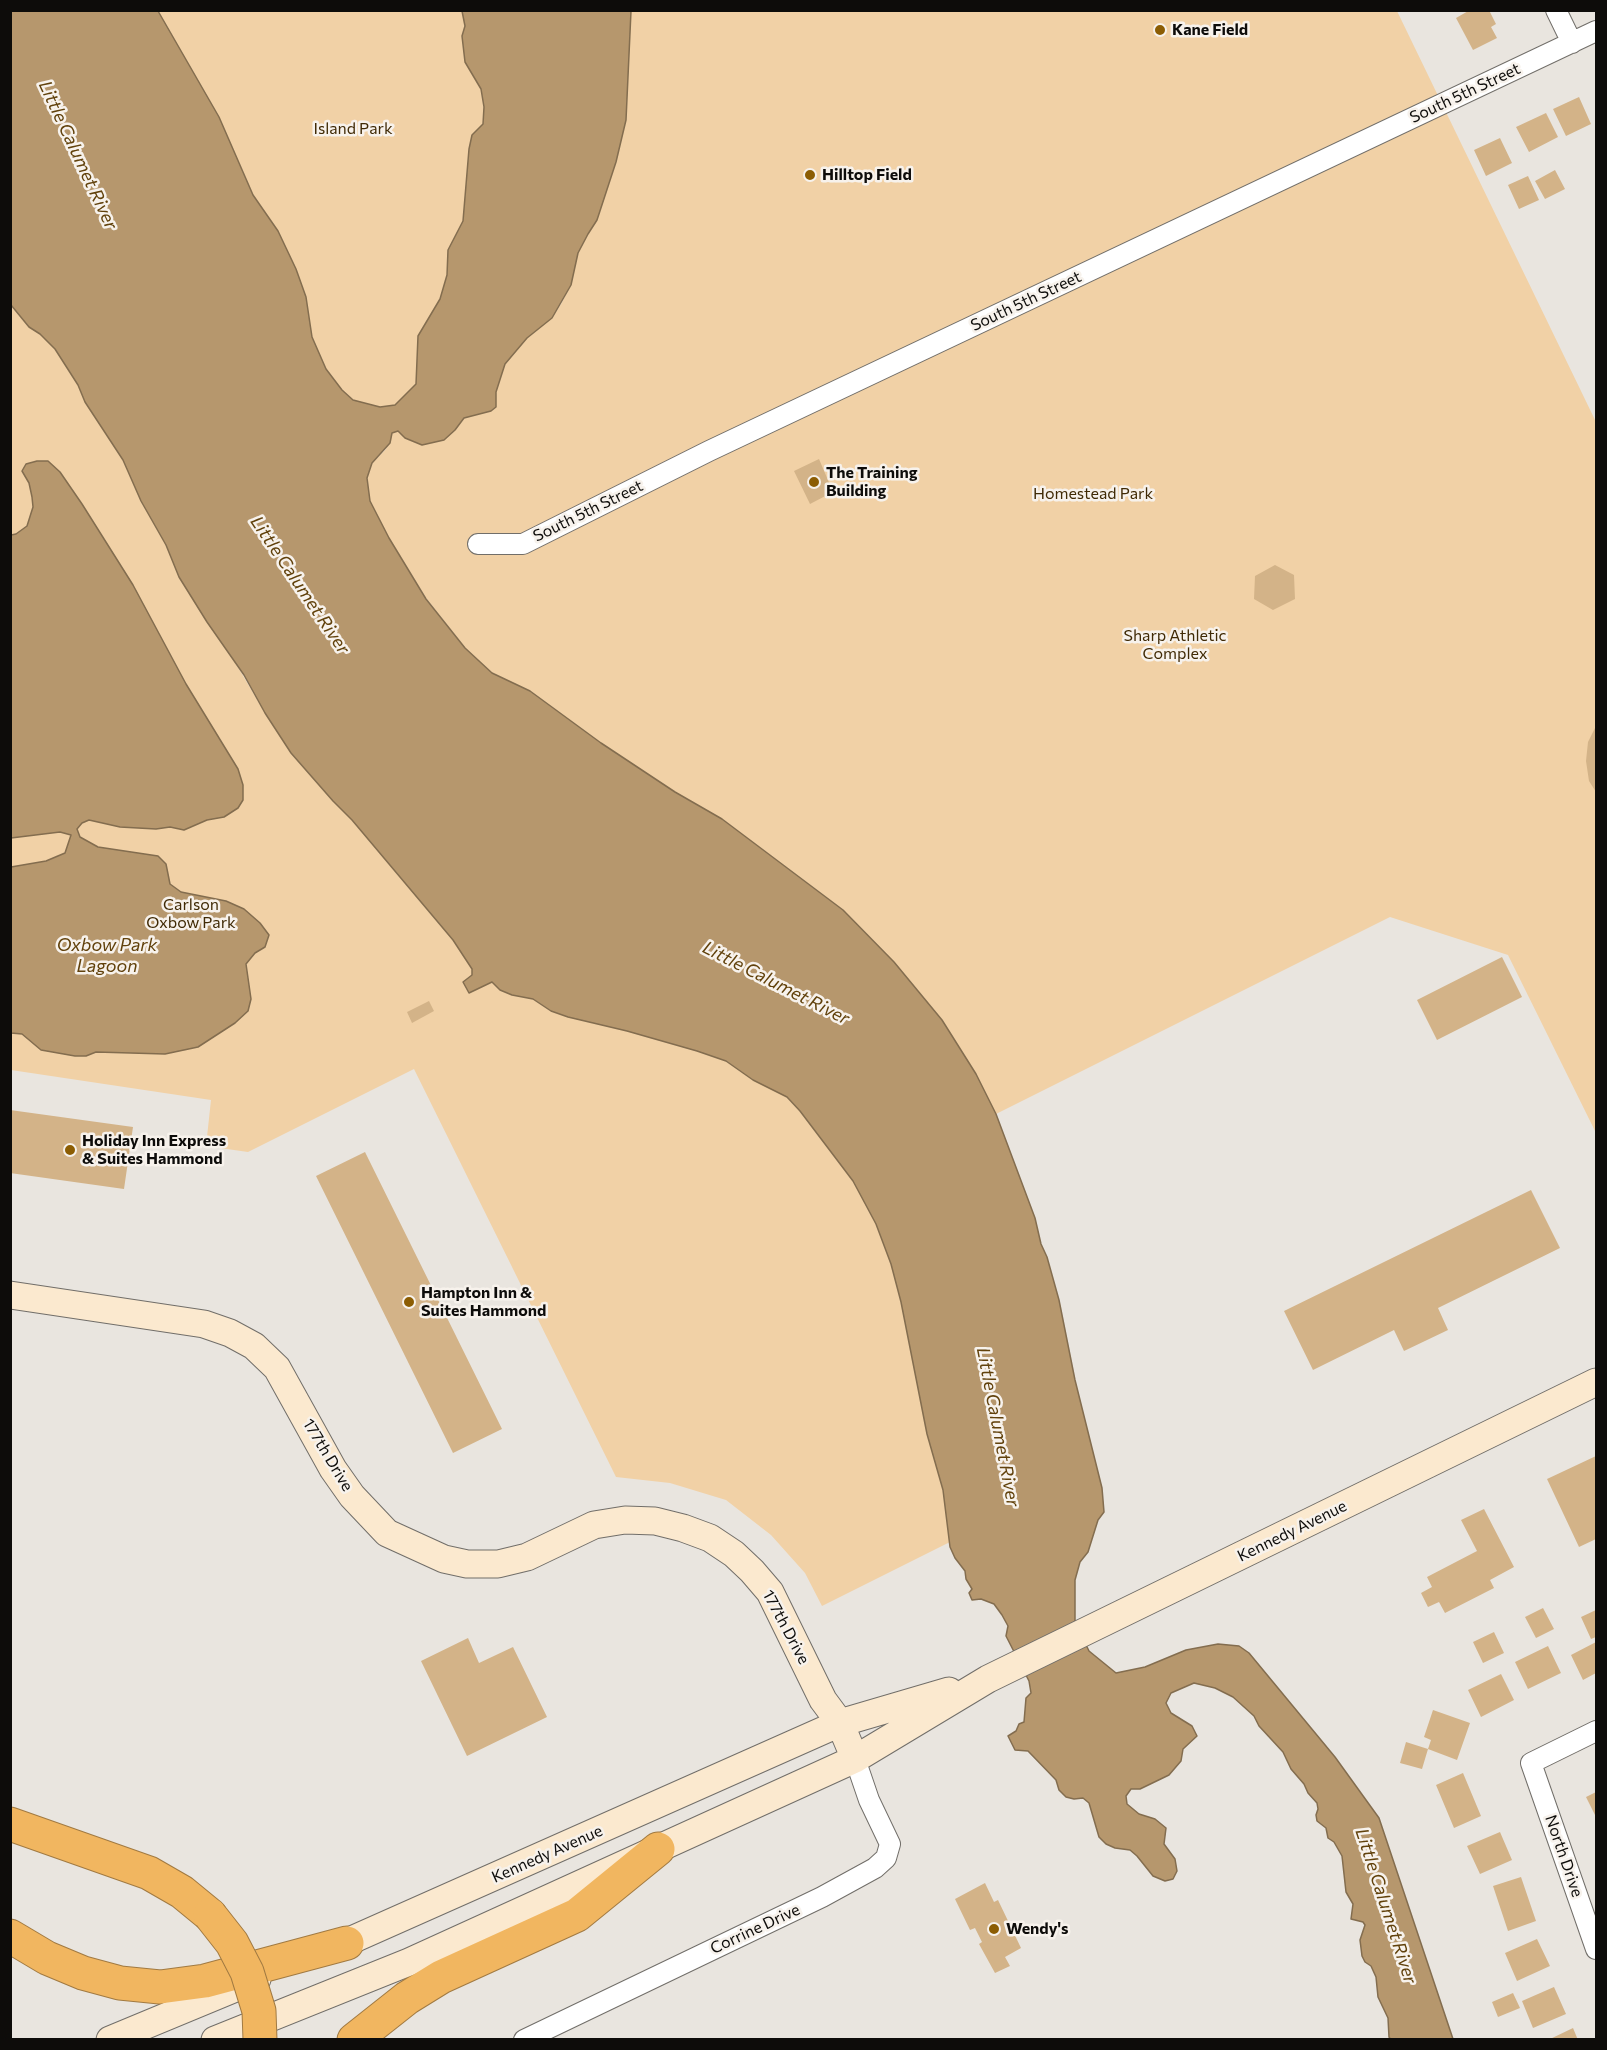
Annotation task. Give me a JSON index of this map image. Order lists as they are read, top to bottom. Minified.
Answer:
{"streets":{"main road":["177th Drive","Kennedy Avenue"],"street":["South 5th Street","North Drive","Corrine Drive"]},"crossings":[["177th Drive","Kennedy Avenue"],["177th Drive","Corrine Drive"],["Kennedy Avenue","Corrine Drive"]],"water":["Little Calumet River","Oxbow Park Lagoon"],"parks":["Island Park","Homestead Park","Sharp Athletic Complex","Carlson Oxbow Park"],"places":["Kane Field","Hilltop Field","The Training Building","Holiday Inn Express & Suites Hammond","Hampton Inn & Suites Hammond","Wendy's"]}
